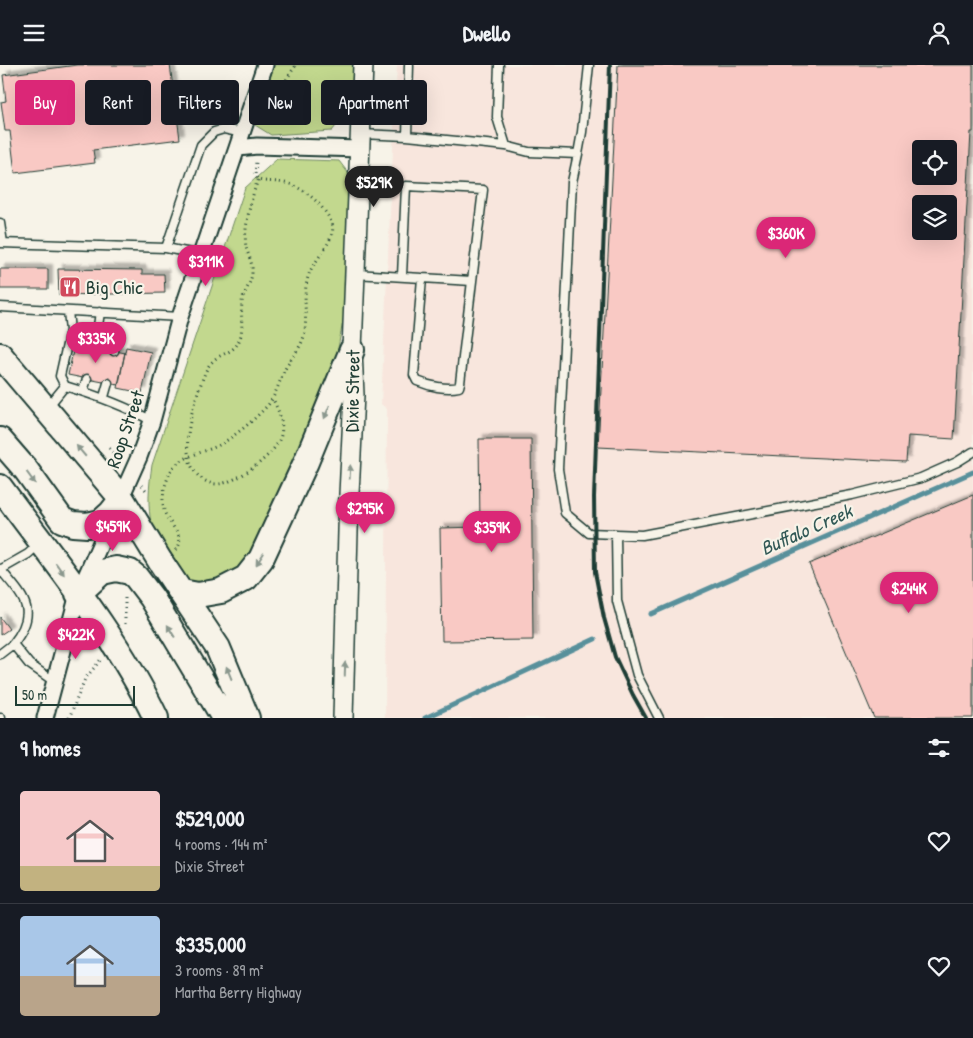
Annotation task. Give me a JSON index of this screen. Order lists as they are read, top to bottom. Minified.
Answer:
{"streets":{"street":["Dixie Street","Roop Street"]},"one_way":["Dixie Street"],"water":["Buffalo Creek"],"places":{"restaurant":["Big Chic"]},"scale_bar":"50 m","page":{"header":"Dwello","chip":["Buy","Rent","Filters","New","Apartment"],"price":["$529K","$360K","$311K","$335K","$295K","$459K","$359K","$244K","$422K"],"scale":"50 m","heading":"9 homes","list":[{"name":"$529,000","note":"4 rooms · 144 m² · Dixie Street"},{"name":"$335,000","note":"3 rooms · 89 m² · Martha Berry Highway"}]}}
